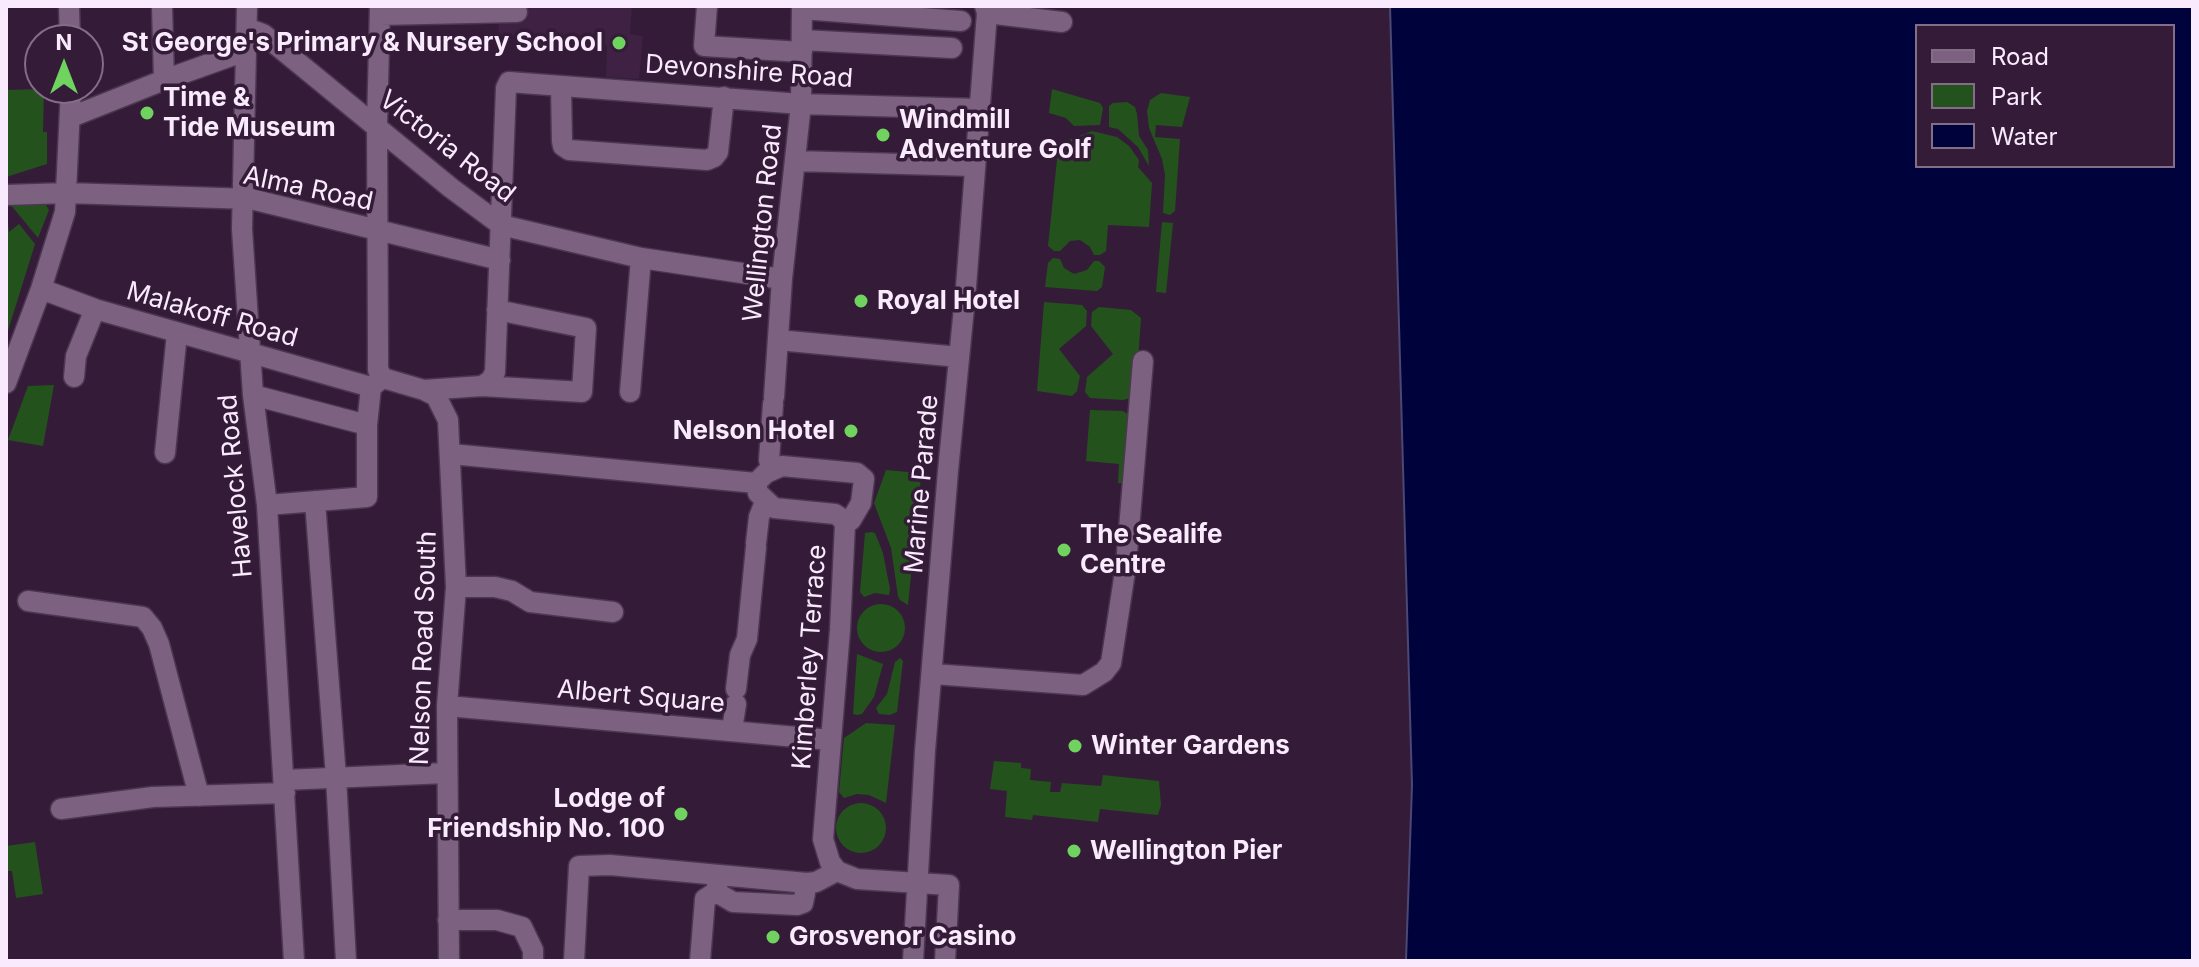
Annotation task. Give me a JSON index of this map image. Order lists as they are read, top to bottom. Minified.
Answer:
{"streets":{"street":["Devonshire Road","Victoria Road","Alma Road","Wellington Road","Malakoff Road","Marine Parade","Havelock Road","Nelson Road South","Kimberley Terrace","Albert Square"]},"crossings":[["Devonshire Road","Victoria Road"],["Devonshire Road","Wellington Road"],["Devonshire Road","Marine Parade"],["Victoria Road","Wellington Road"],["Victoria Road","Havelock Road"],["Alma Road","Havelock Road"],["Malakoff Road","Havelock Road"],["Nelson Road South","Kimberley Terrace"],["Nelson Road South","Albert Square"],["Kimberley Terrace","Albert Square"]],"places":["St George's Primary & Nursery School","Time & Tide Museum","Windmill Adventure Golf","Royal Hotel","Nelson Hotel","The Sealife Centre","Winter Gardens","Lodge of Friendship No. 100","Wellington Pier","Grosvenor Casino"],"legend":["Road","Park","Water"],"north":"top"}
